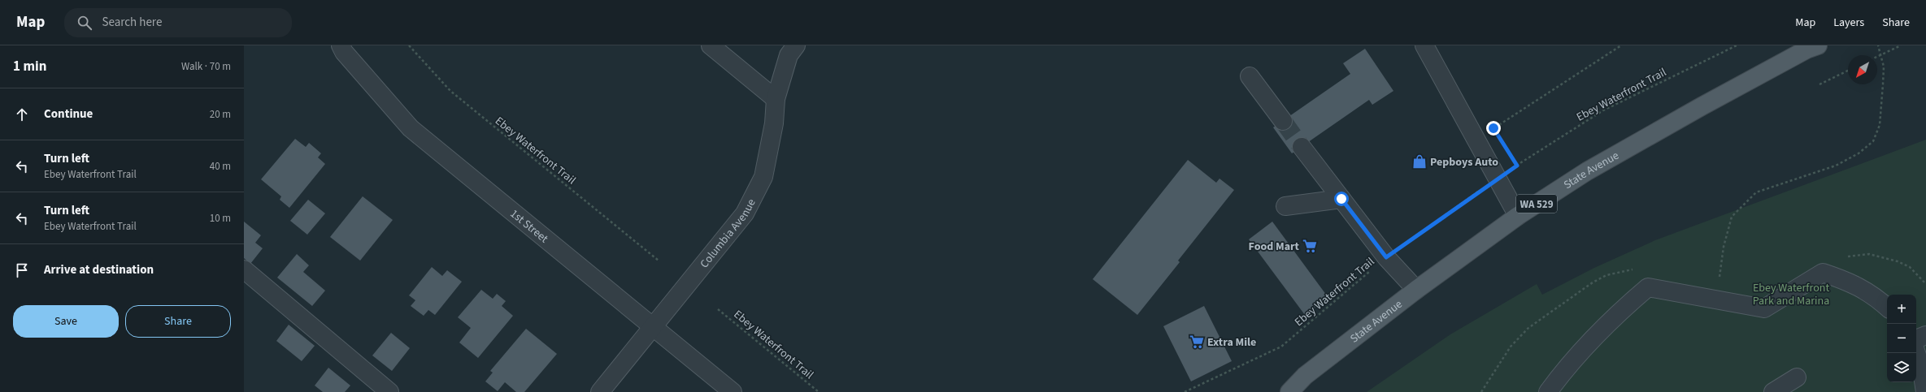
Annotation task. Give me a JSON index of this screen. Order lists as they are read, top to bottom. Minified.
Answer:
{"streets":{"main road":["State Avenue","WA 529"],"street":["1st Street","Columbia Avenue"],"path":["Ebey Waterfront Trail"]},"crossings":[["1st Street","Columbia Avenue"]],"parks":["Ebey Waterfront Park and Marina"],"places":{"shop":["Pepboys Auto"],"supermarket":["Food Mart","Extra Mile"]},"north":"bottom left","page":{"header":"Map","search":"Search here","nav":["Map","Layers","Share"],"heading":["1 min","Walk · 70 m"],"list":[["Continue","20 m"],["Turn left","Ebey Waterfront Trail","40 m"],["Turn left","Ebey Waterfront Trail","10 m"],"Arrive at destination"],"map_buttons":["+","−"],"buttons":["Save","Share"]}}
